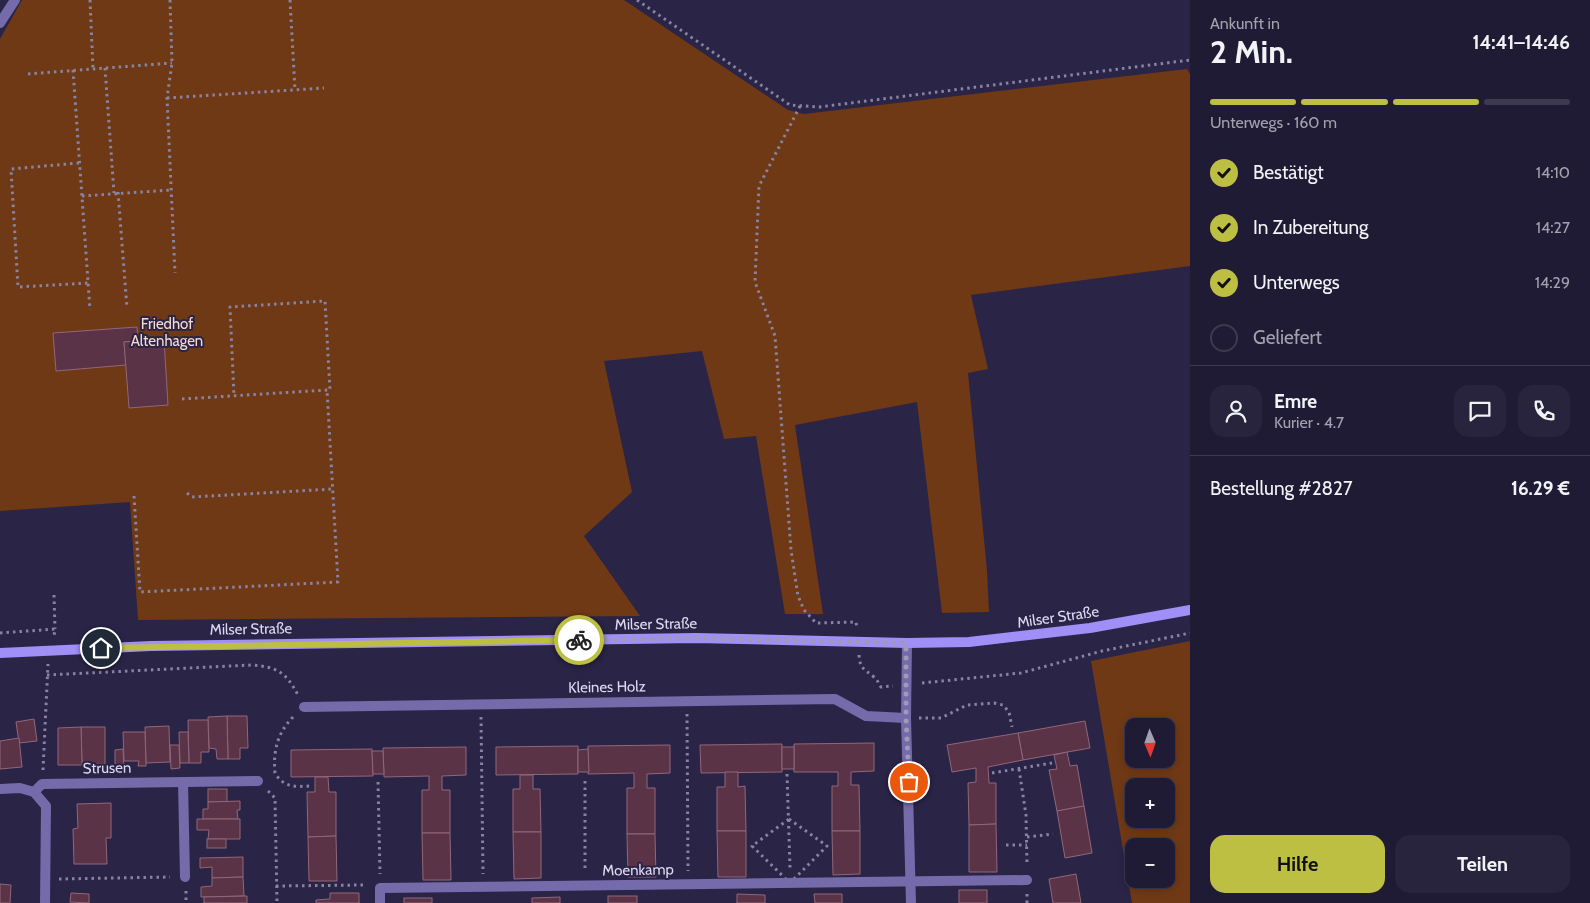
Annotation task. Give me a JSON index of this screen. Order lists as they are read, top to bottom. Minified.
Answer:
{"streets":{"main road":["Milser Straße"],"street":["Kleines Holz","Strusen","Moenkamp"]},"parks":["Friedhof Altenhagen"],"north":"bottom","page":{"heading":["2 Min.","Ankunft in","14:41–14:46"],"panel":["Emre","Kurier · 4.7","Bestellung #2827","16.29 €"],"bar":"Unterwegs · 160 m","list":[["Bestätigt","14:10"],["In Zubereitung","14:27"],["Unterwegs","14:29"],"Geliefert"],"map_buttons":["+","−"],"buttons":["Hilfe","Teilen"]}}
